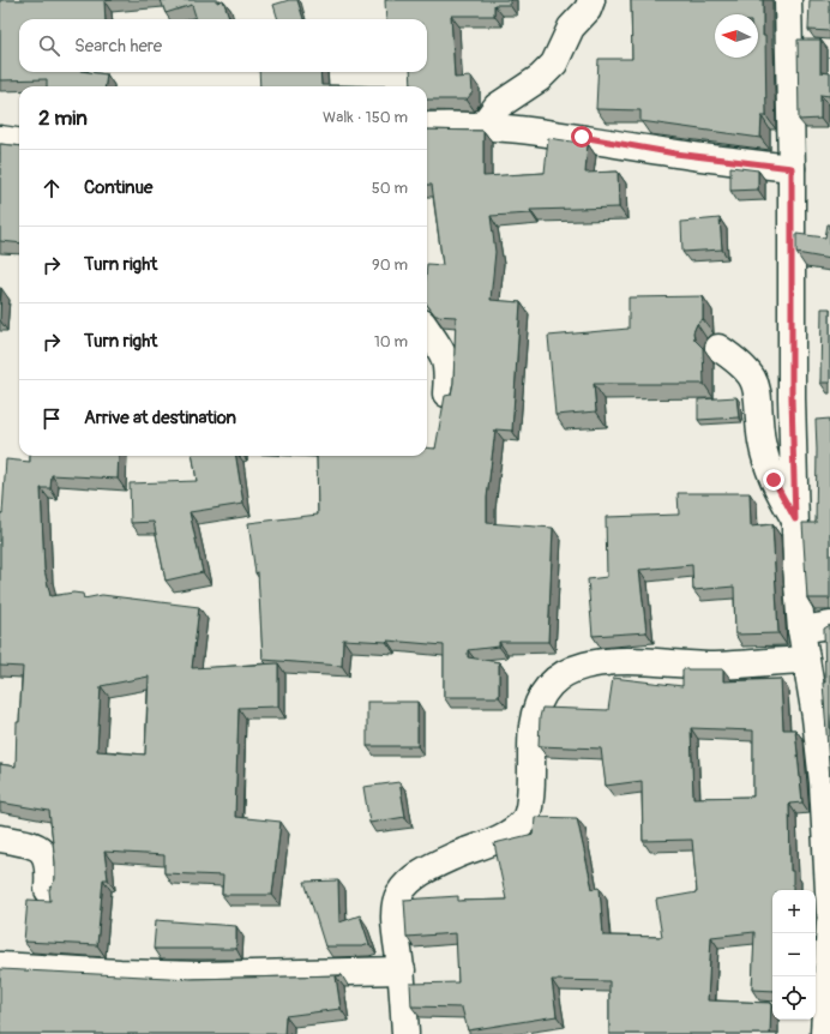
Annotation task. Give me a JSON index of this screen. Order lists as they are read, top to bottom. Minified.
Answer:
{"north":"left","page":{"search":"Search here","heading":["2 min","Walk · 150 m"],"list":[["Continue","50 m"],["Turn right","90 m"],["Turn right","10 m"],"Arrive at destination"],"map_buttons":["+","−"]}}
